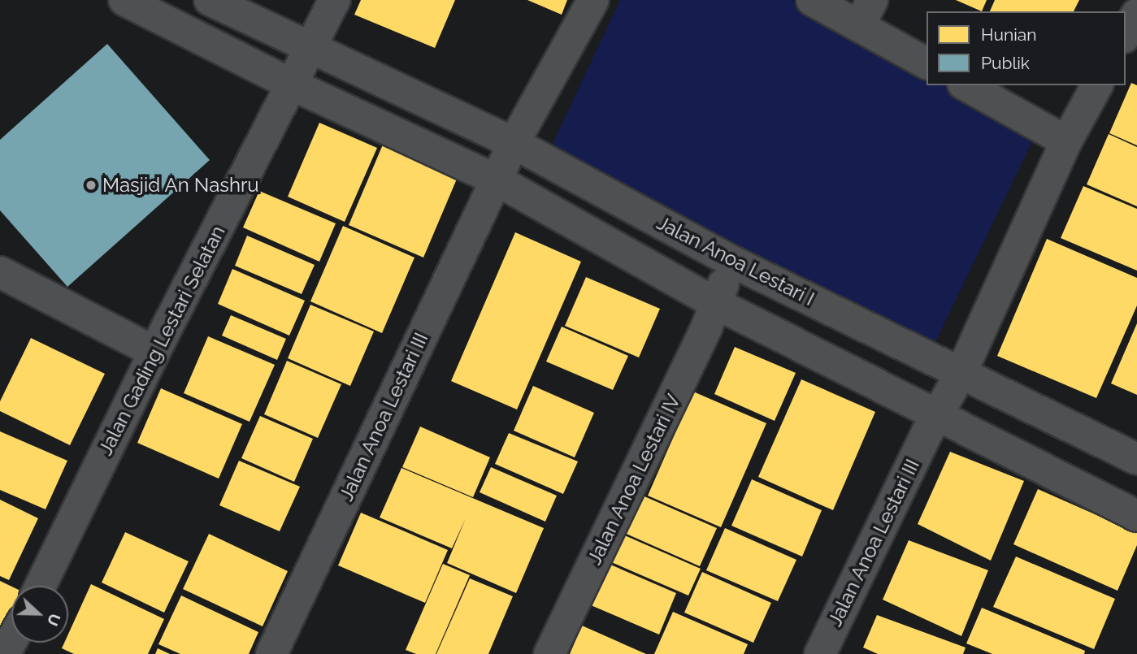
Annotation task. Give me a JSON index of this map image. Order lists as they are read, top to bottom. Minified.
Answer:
{"streets":{"street":["Jalan Anoa Lestari I","Jalan Gading Lestari Selatan","Jalan Anoa Lestari III","Jalan Anoa Lestari IV"]},"crossings":[["Jalan Anoa Lestari I","Jalan Anoa Lestari IV"]],"places":["Masjid An Nashru"],"legend":["Hunian","Publik"],"north":"right"}
